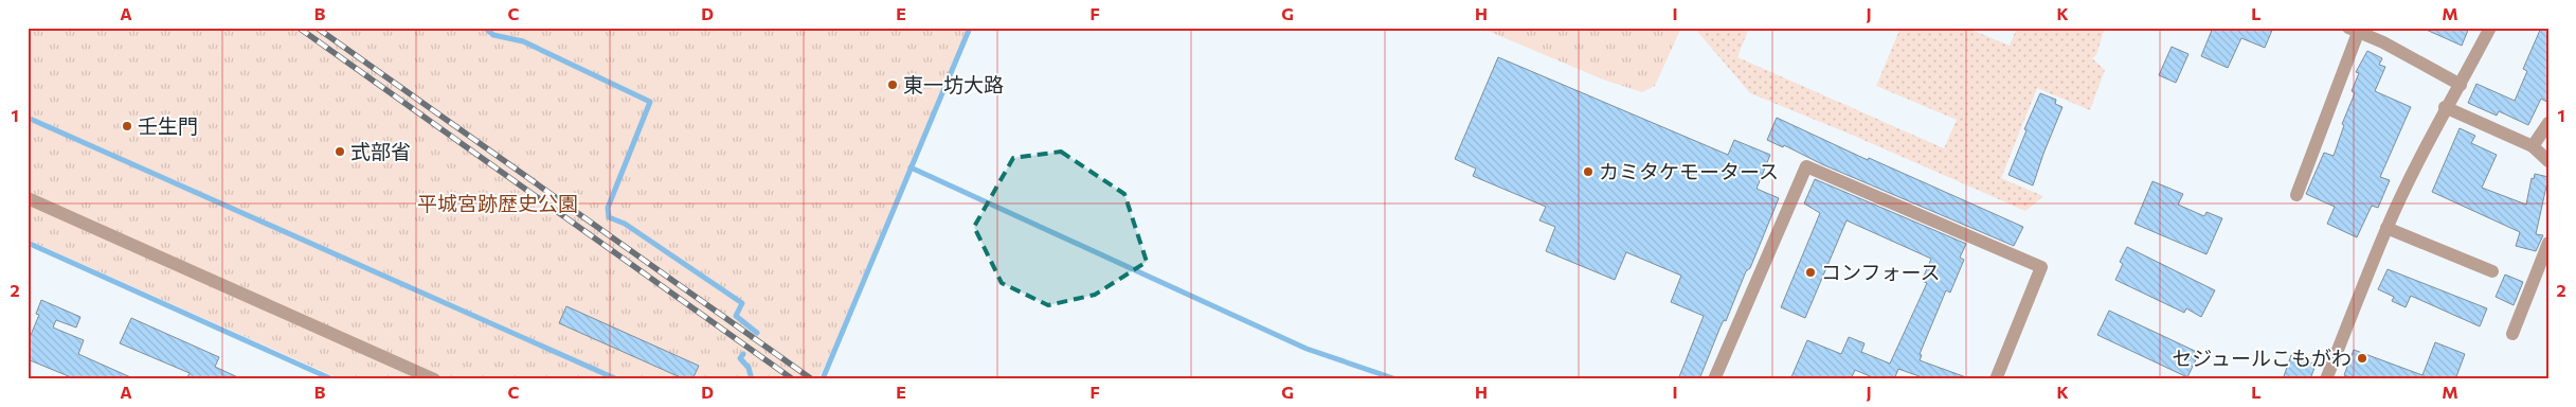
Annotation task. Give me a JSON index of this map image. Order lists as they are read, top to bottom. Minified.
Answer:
{"parks":["平城宮跡歴史公園"],"places":["東一坊大路","壬生門","式部省","カミタケモータース","コンフォース","セジュールこもがわ"],"grid":{"columns":["A","B","C","D","E","F","G","H","I","J","K","L","M"],"rows":["1","2"]}}
